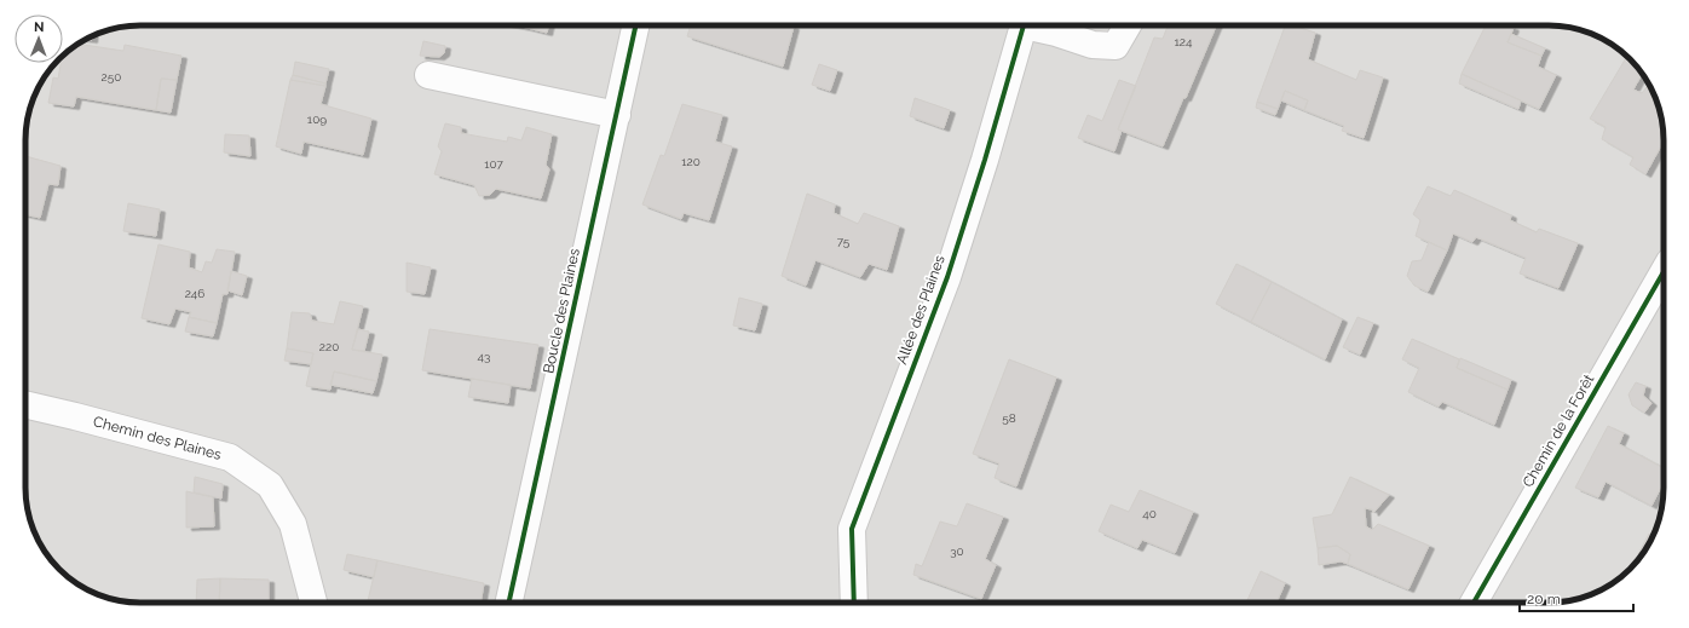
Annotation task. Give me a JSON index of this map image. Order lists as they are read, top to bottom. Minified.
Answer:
{"streets":{"street":["Allée des Plaines","Boucle des Plaines","Chemin de la Forêt","Chemin des Plaines"]},"house_numbers":["124","250","109","120","107","75","246","220","43","58","40","30"],"scale_bar":"20 m","north":"top"}
